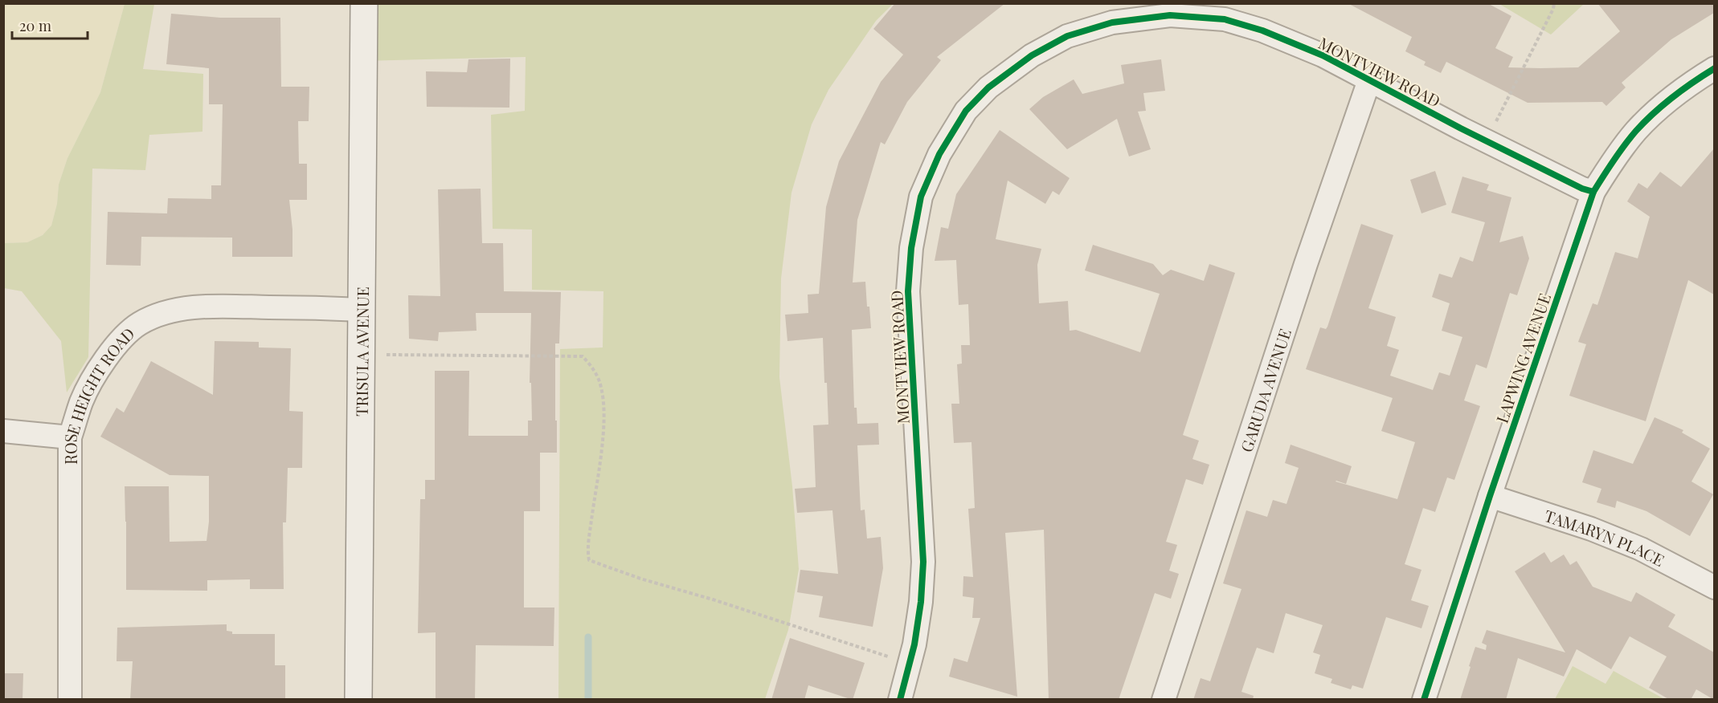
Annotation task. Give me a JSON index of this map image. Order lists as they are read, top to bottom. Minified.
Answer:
{"streets":{"street":["MONTVIEW ROAD","TRISULA AVENUE","LAPWING AVENUE","GARUDA AVENUE","ROSE HEIGHT ROAD","TAMARYN PLACE"]},"crossings":[["MONTVIEW ROAD","LAPWING AVENUE"],["MONTVIEW ROAD","GARUDA AVENUE"],["TRISULA AVENUE","ROSE HEIGHT ROAD"],["LAPWING AVENUE","TAMARYN PLACE"]],"scale_bar":"20 m"}
